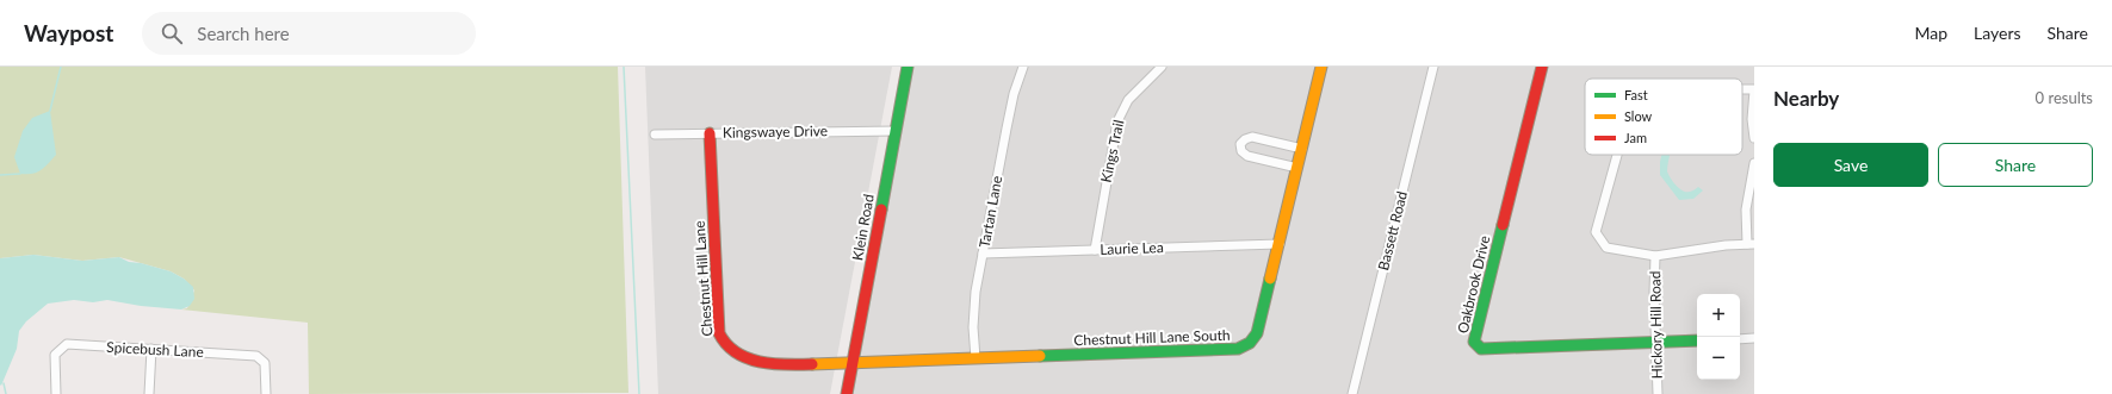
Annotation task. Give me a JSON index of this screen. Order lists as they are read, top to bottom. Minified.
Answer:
{"streets":{"street":["Kingswaye Drive","Kings Trail","Tartan Lane","Klein Road","Bassett Road","Laurie Lea","Chestnut Hill Lane","Oakbrook Drive","Hickory Hill Road","Chestnut Hill Lane South","Spicebush Lane"]},"crossings":[["Kingswaye Drive","Klein Road"],["Kingswaye Drive","Chestnut Hill Lane"],["Kings Trail","Laurie Lea"],["Tartan Lane","Laurie Lea"],["Tartan Lane","Chestnut Hill Lane South"],["Klein Road","Chestnut Hill Lane"],["Klein Road","Chestnut Hill Lane South"],["Laurie Lea","Chestnut Hill Lane South"],["Chestnut Hill Lane","Chestnut Hill Lane South"],["Oakbrook Drive","Hickory Hill Road"]],"legend":["Fast","Slow","Jam"],"page":{"header":"Waypost","search":"Search here","nav":["Map","Layers","Share"],"heading":["Nearby","0 results"],"buttons":["Save","Share"],"map_buttons":["+","−"]}}
